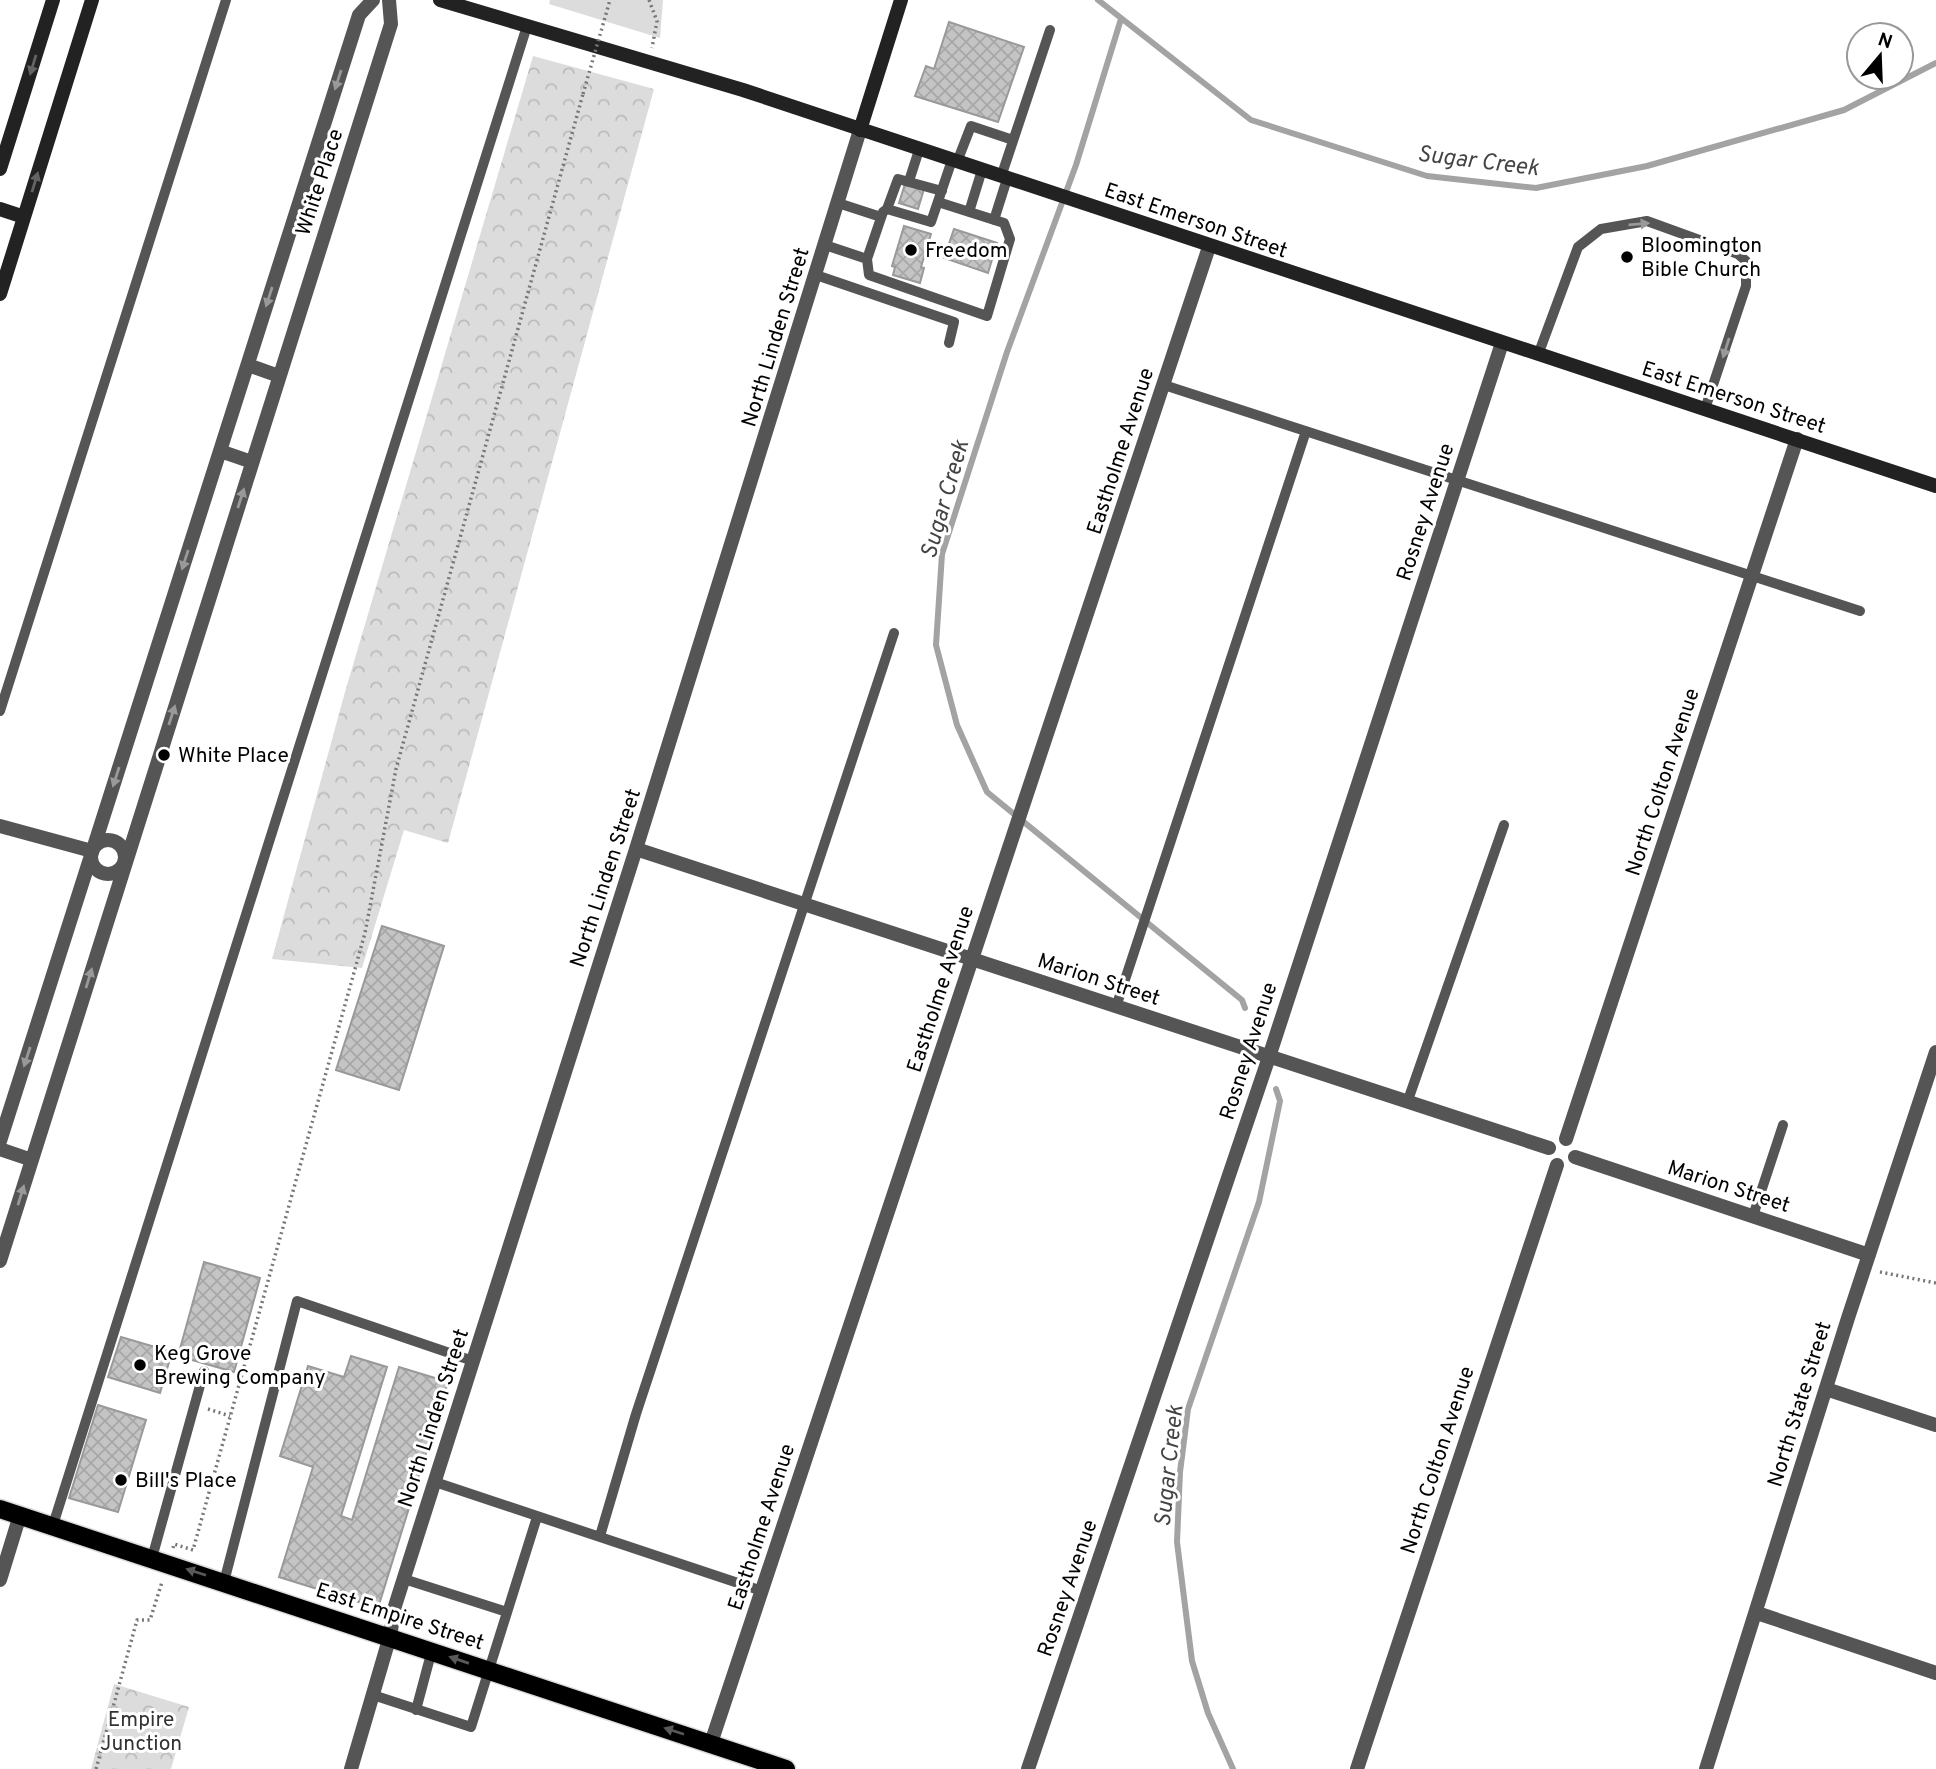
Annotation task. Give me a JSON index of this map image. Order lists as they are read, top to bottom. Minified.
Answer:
{"streets":{"main road":["East Emerson Street","North Linden Street","East Empire Street"],"street":["White Place","Eastholme Avenue","Rosney Avenue","North Colton Avenue","Marion Street","North State Street"]},"crossings":[["East Emerson Street","North Linden Street"],["East Emerson Street","Eastholme Avenue"],["East Emerson Street","Rosney Avenue"],["East Emerson Street","North Colton Avenue"],["North Linden Street","Marion Street"],["North Linden Street","East Empire Street"],["Eastholme Avenue","Marion Street"],["Eastholme Avenue","East Empire Street"],["Rosney Avenue","Marion Street"],["North Colton Avenue","Marion Street"],["Marion Street","North State Street"]],"one_way":["East Empire Street"],"water":["Sugar Creek"],"parks":["Empire Junction"],"places":["Freedom","Bloomington Bible Church","White Place","Keg Grove Brewing Company","Bill's Place"],"north":"top"}
